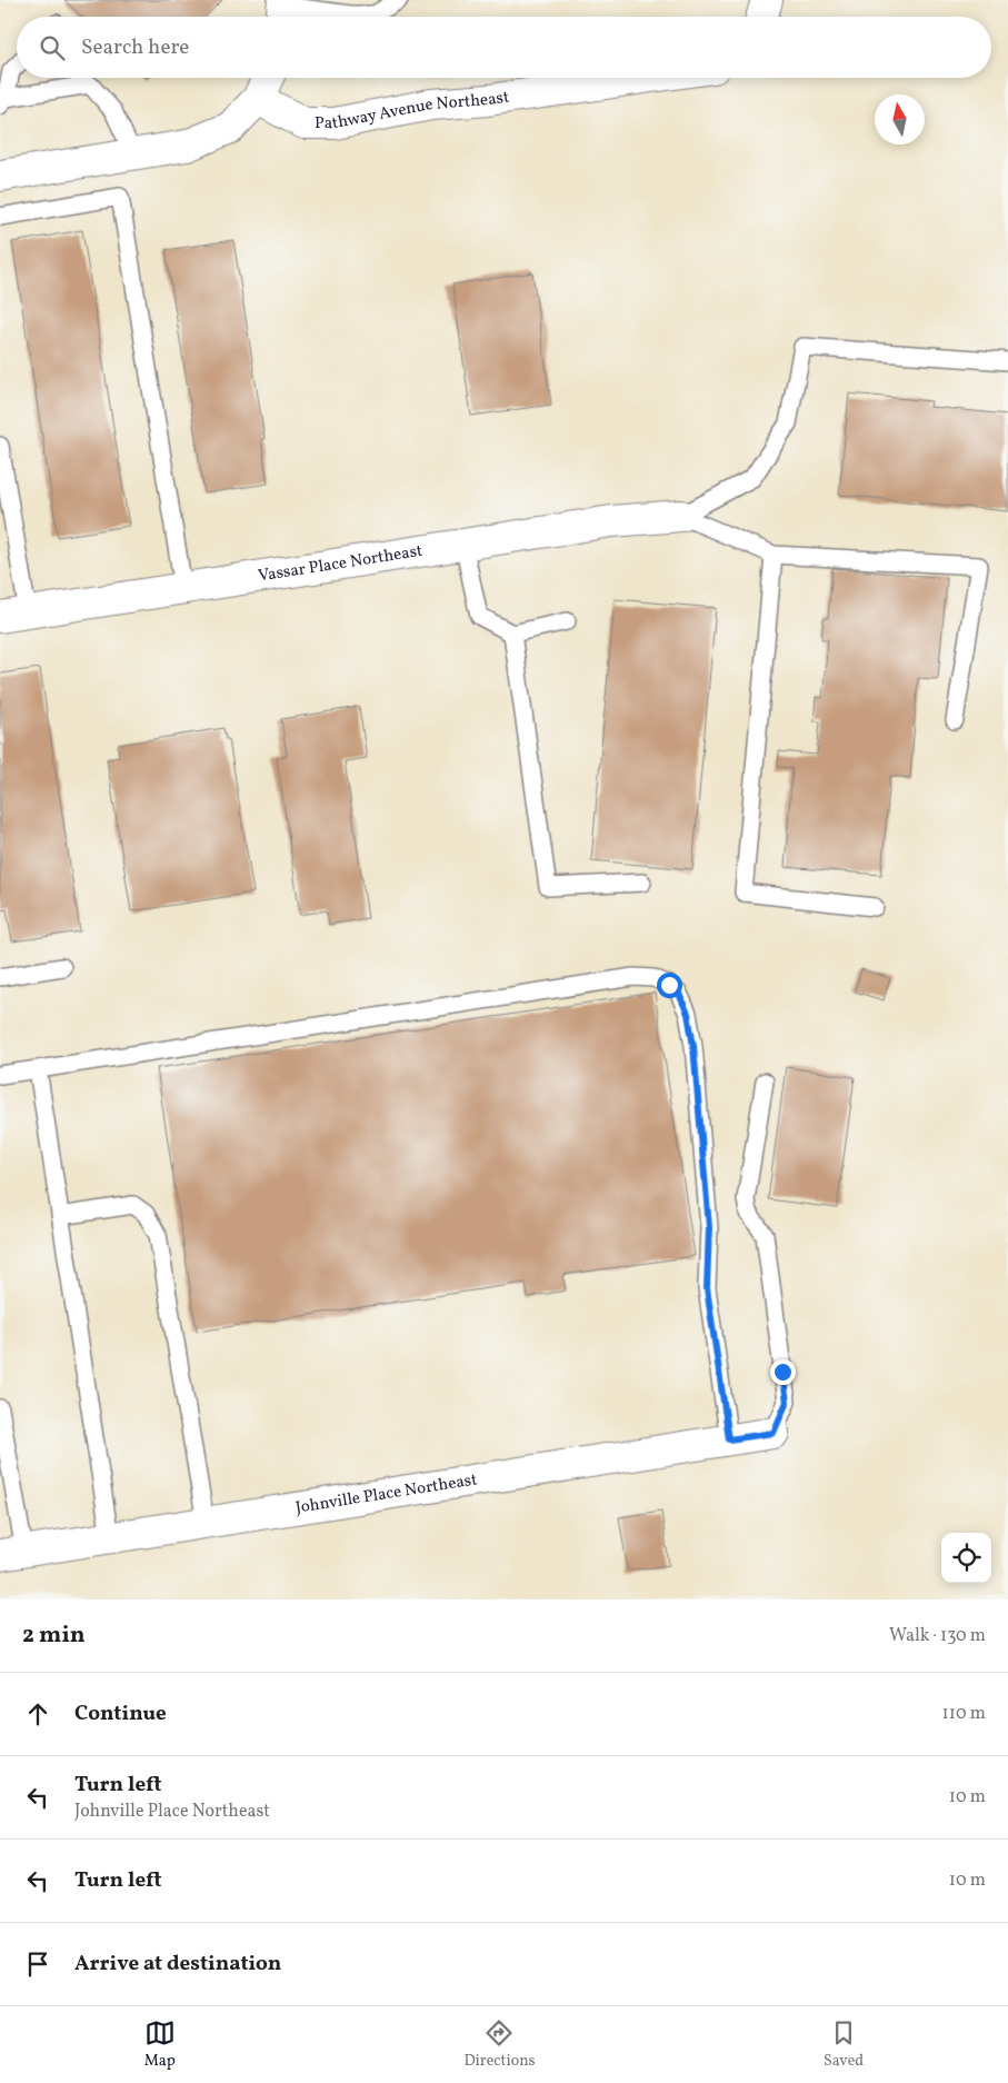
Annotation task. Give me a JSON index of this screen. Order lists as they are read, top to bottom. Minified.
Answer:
{"streets":{"street":["Pathway Avenue Northeast","Vassar Place Northeast","Johnville Place Northeast"]},"north":"top","page":{"search":"Search here","heading":["2 min","Walk · 130 m"],"list":[["Continue","110 m"],["Turn left","Johnville Place Northeast","10 m"],["Turn left","10 m"],"Arrive at destination"],"nav":["Map","Directions","Saved"]}}
